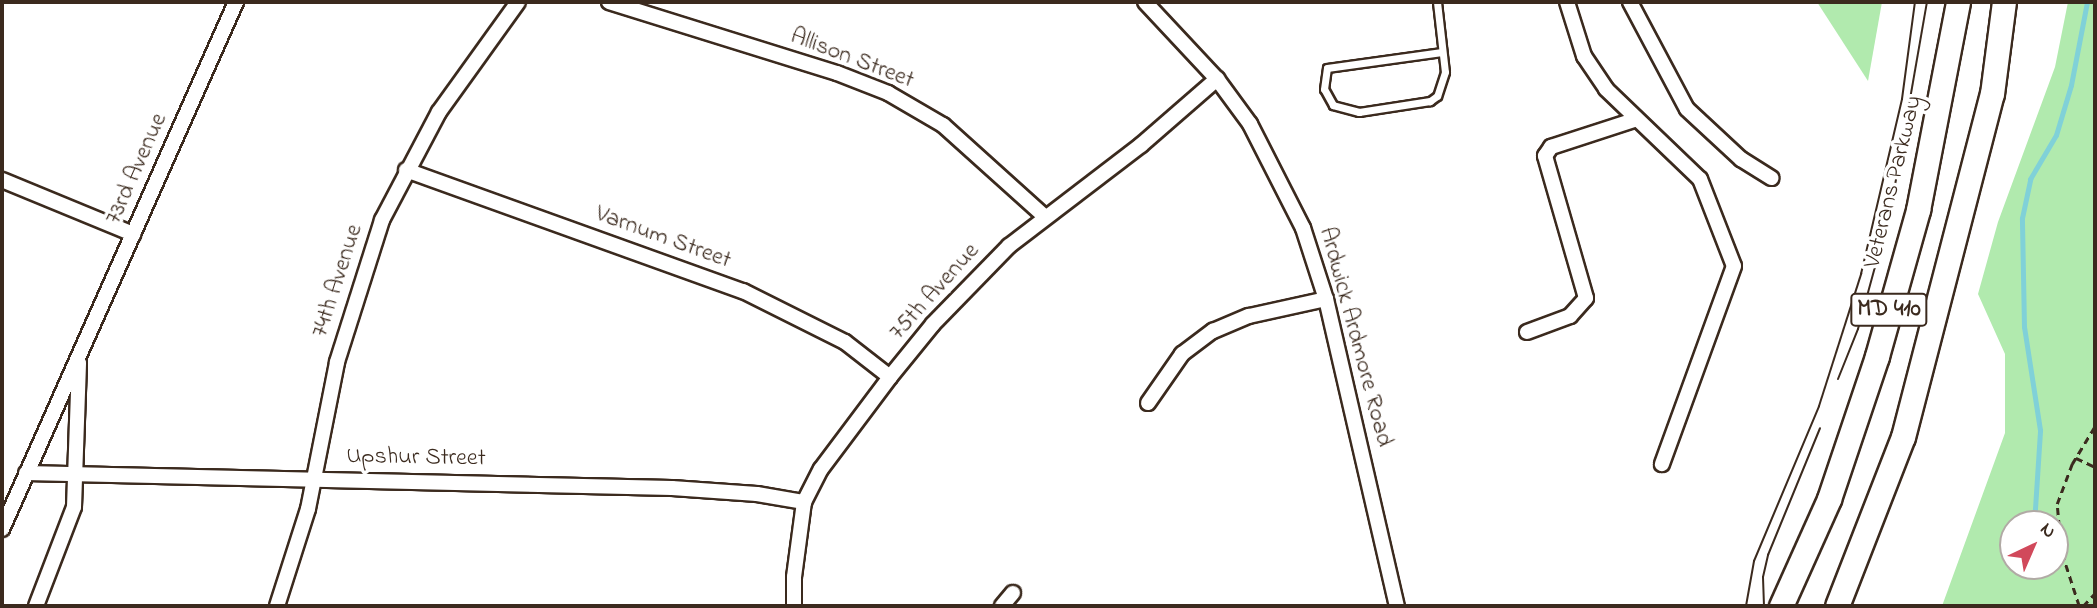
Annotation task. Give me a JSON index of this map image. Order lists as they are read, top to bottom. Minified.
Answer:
{"streets":{"main road":["Veterans Parkway","MD 410"],"street":["Allison Street","73rd Avenue","Varnum Street","74th Avenue","75th Avenue","Ardwick Ardmore Road","Upshur Street"]},"crossings":[["Allison Street","75th Avenue"],["73rd Avenue","Upshur Street"],["Varnum Street","74th Avenue"],["Varnum Street","75th Avenue"],["74th Avenue","Upshur Street"],["75th Avenue","Ardwick Ardmore Road"],["75th Avenue","Upshur Street"]],"north":"top right"}
